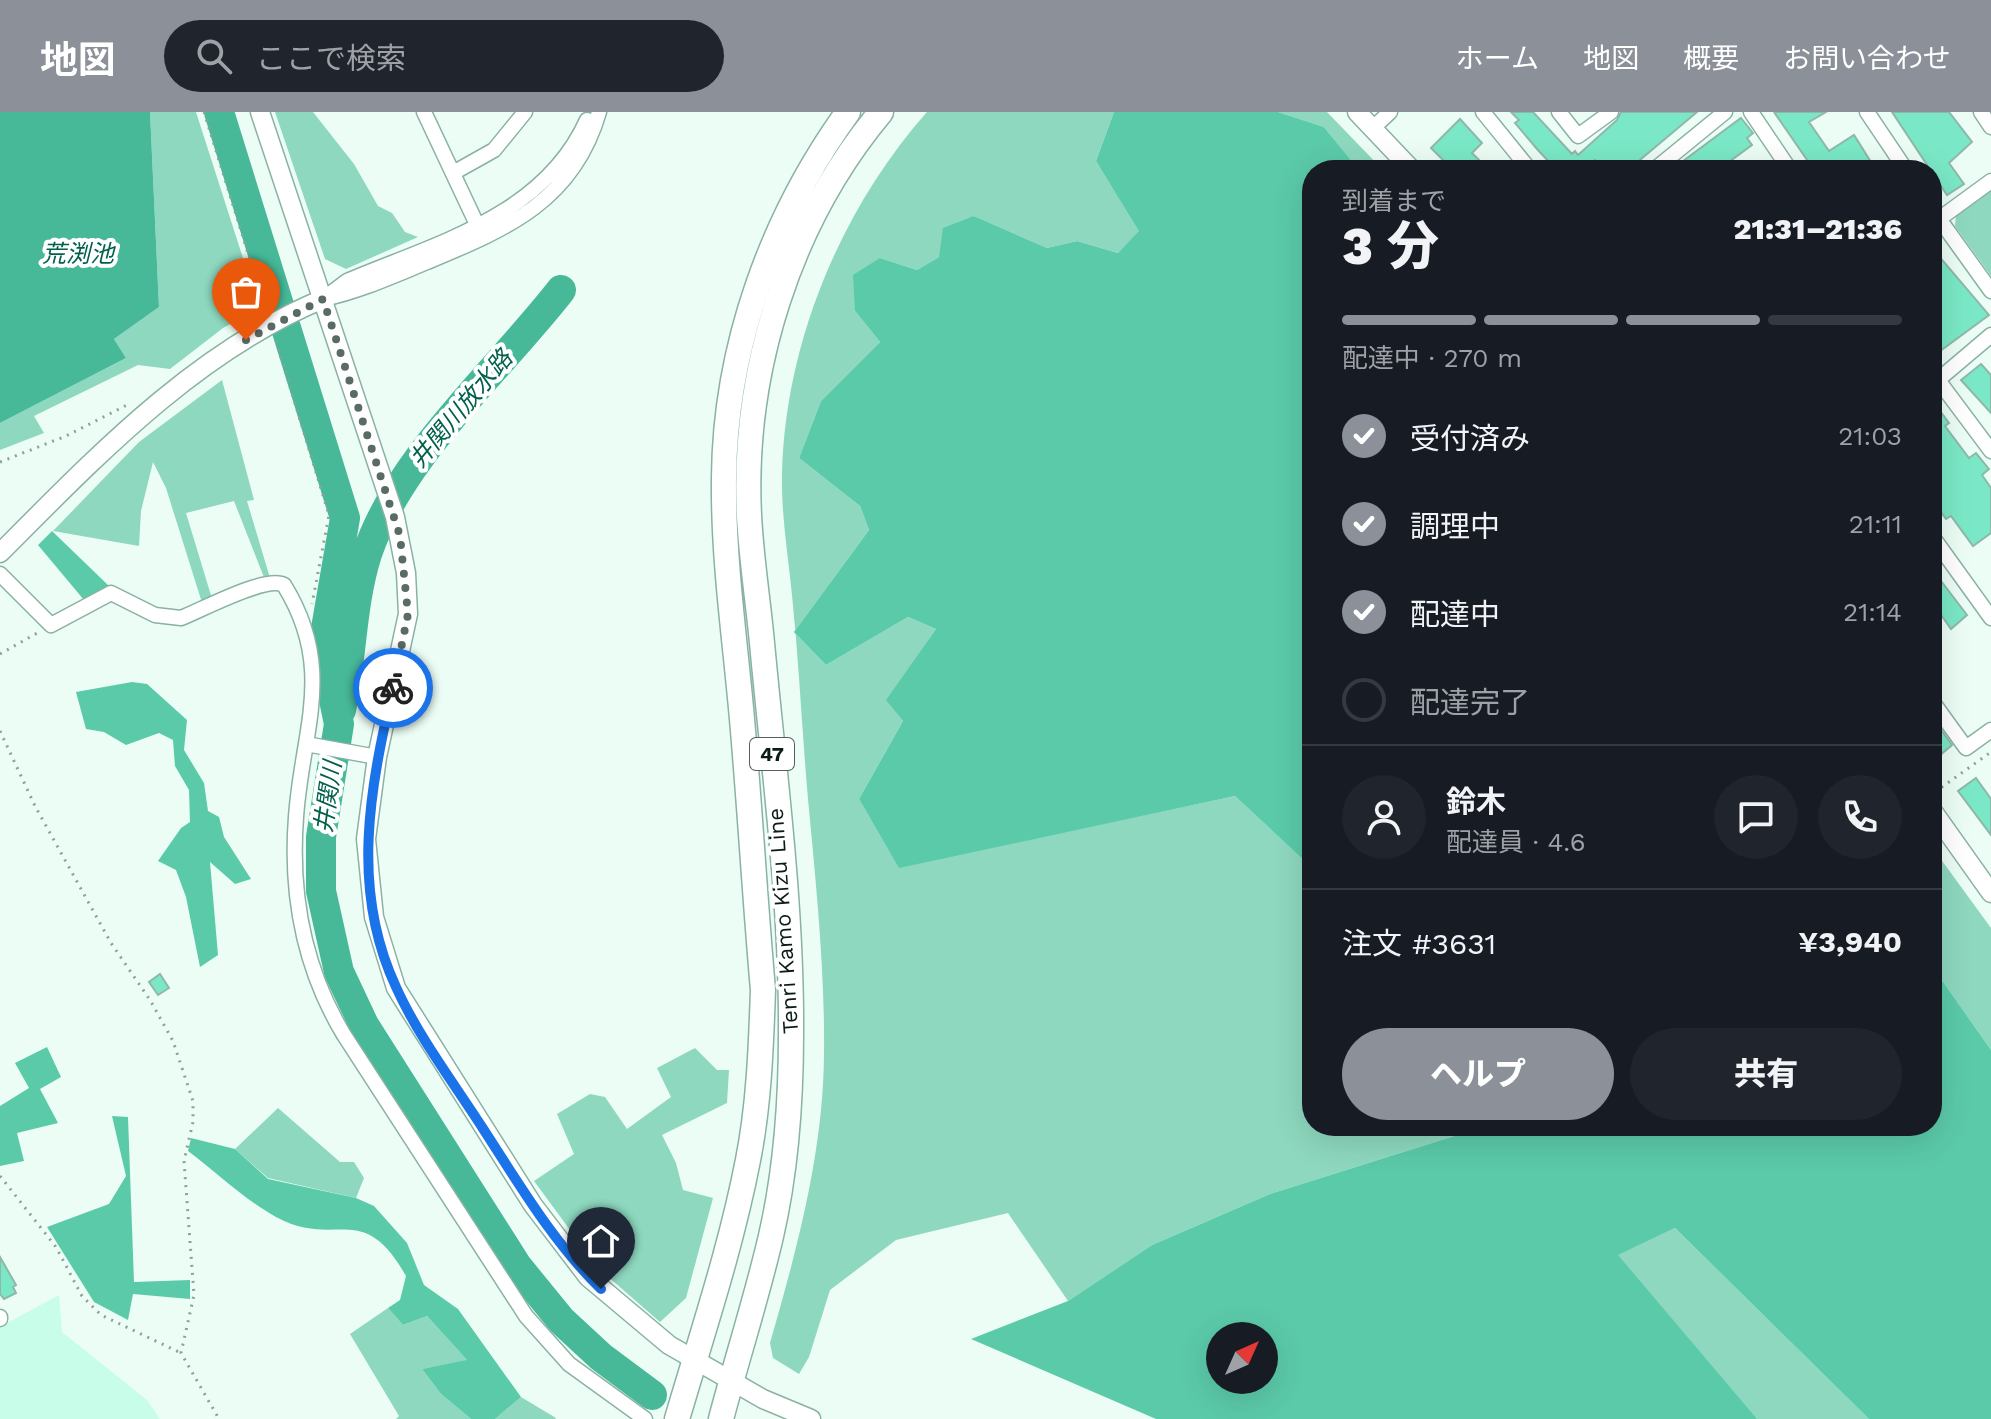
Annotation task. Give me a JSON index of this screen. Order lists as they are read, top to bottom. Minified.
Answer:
{"streets":{"main road":["47","Tenri Kamo Kizu Line"]},"water":["荒渕池","井関川放水路","井関川"],"north":"top right","page":{"header":"地図","search":"ここで検索","nav":["ホーム","地図","概要","お問い合わせ"],"heading":["3 分","到着まで","21:31–21:36"],"panel":["鈴木","配達員 · 4.6","注文 #3631","¥3,940"],"bar":"配達中 · 270 m","list":[["受付済み","21:03"],["調理中","21:11"],["配達中","21:14"],"配達完了"],"buttons":["ヘルプ","共有"]}}
